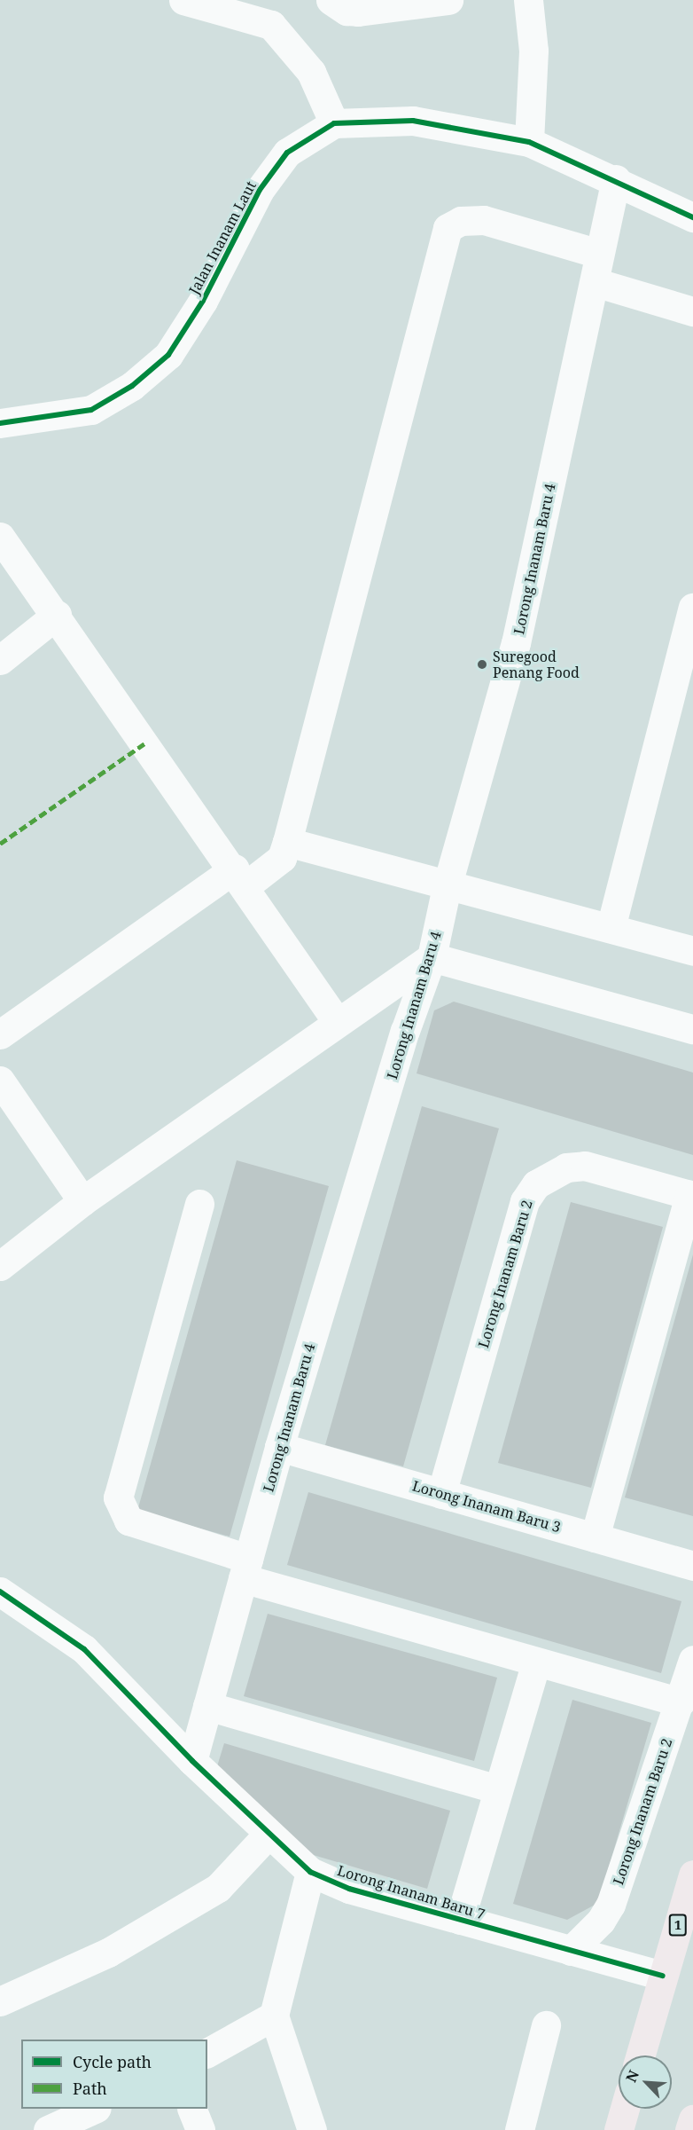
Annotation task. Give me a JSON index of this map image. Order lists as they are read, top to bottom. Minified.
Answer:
{"streets":{"main road":["1"],"street":["Jalan Inanam Laut","Lorong Inanam Baru 4","Lorong Inanam Baru 2","Lorong Inanam Baru 3","Lorong Inanam Baru 7"]},"crossings":[["Jalan Inanam Laut","Lorong Inanam Baru 4"],["Lorong Inanam Baru 4","Lorong Inanam Baru 3"],["Lorong Inanam Baru 4","Lorong Inanam Baru 7"],["Lorong Inanam Baru 2","Lorong Inanam Baru 3"],["Lorong Inanam Baru 2","Lorong Inanam Baru 7"],["Lorong Inanam Baru 7","1"]],"places":["Suregood Penang Food"],"legend":["Cycle path","Path"],"north":"top left"}
